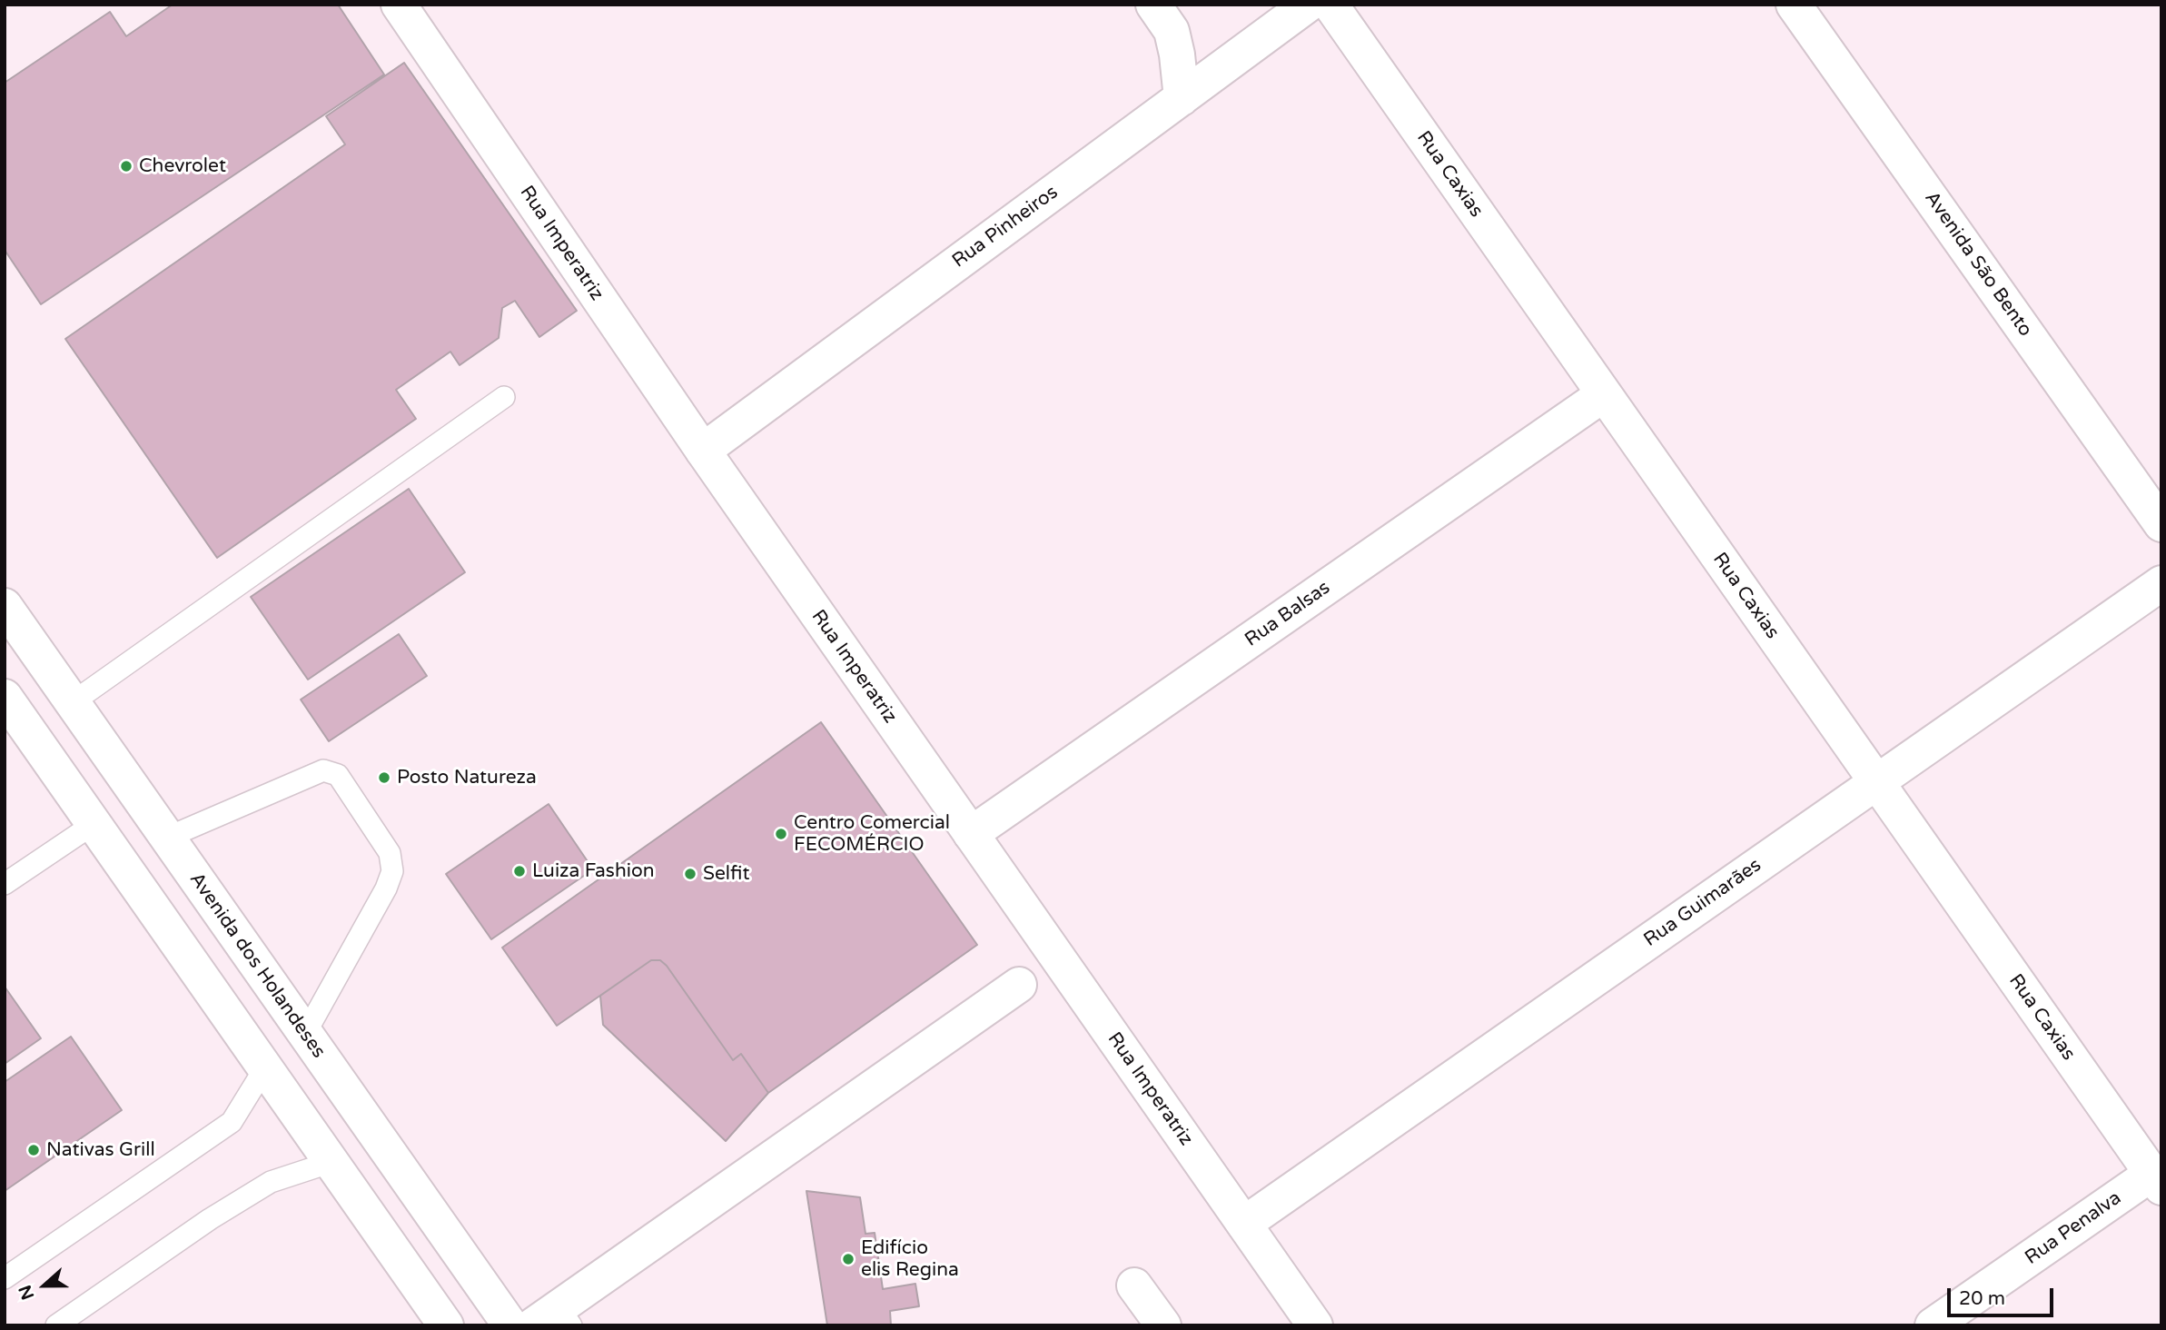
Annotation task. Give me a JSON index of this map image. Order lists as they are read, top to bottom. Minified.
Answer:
{"streets":{"street":["Rua Caxias","Rua Pinheiros","Rua Imperatriz","Avenida São Bento","Rua Balsas","Rua Guimarães","Avenida dos Holandeses","Rua Penalva"]},"crossings":[["Rua Caxias","Rua Balsas"],["Rua Caxias","Rua Guimarães"],["Rua Caxias","Rua Penalva"],["Rua Pinheiros","Rua Imperatriz"],["Rua Imperatriz","Rua Balsas"],["Rua Imperatriz","Rua Guimarães"]],"places":["Chevrolet","Posto Natureza","Centro Comercial FECOMÉRCIO","Luiza Fashion","Selfit","Nativas Grill","Edifício elis Regina"],"scale_bar":"20 m","north":"left"}
